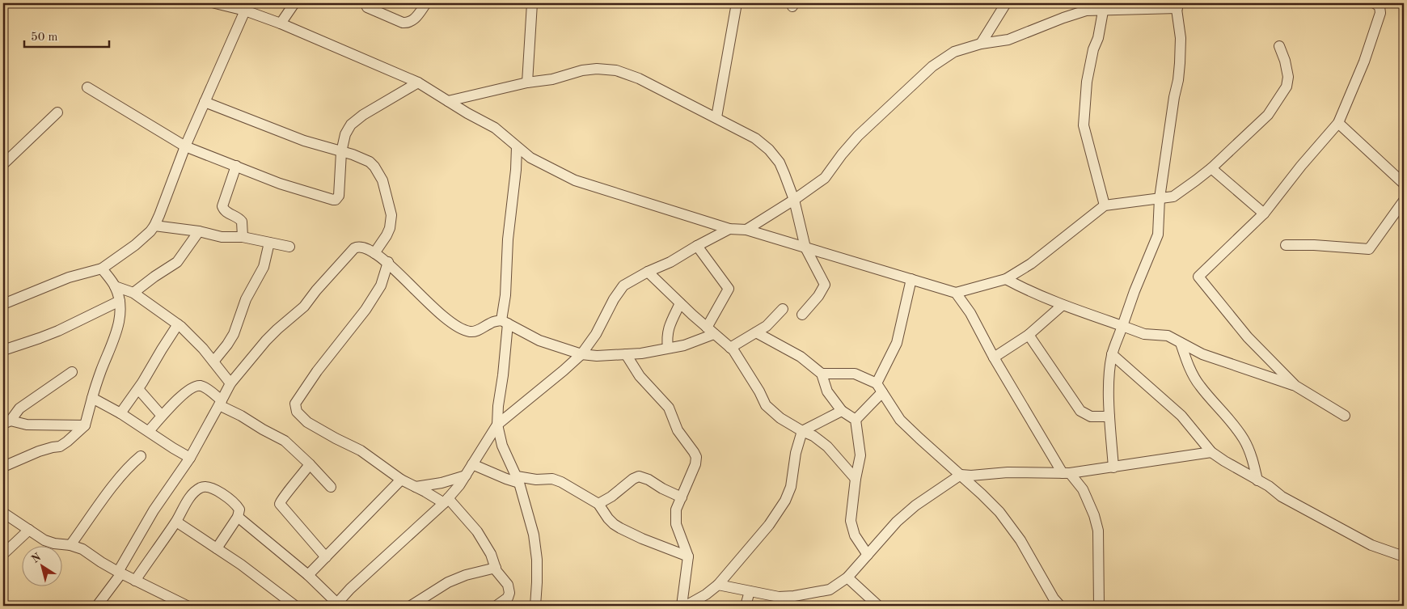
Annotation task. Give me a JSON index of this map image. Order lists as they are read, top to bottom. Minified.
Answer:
{"scale_bar":"50 m","north":"top left"}
